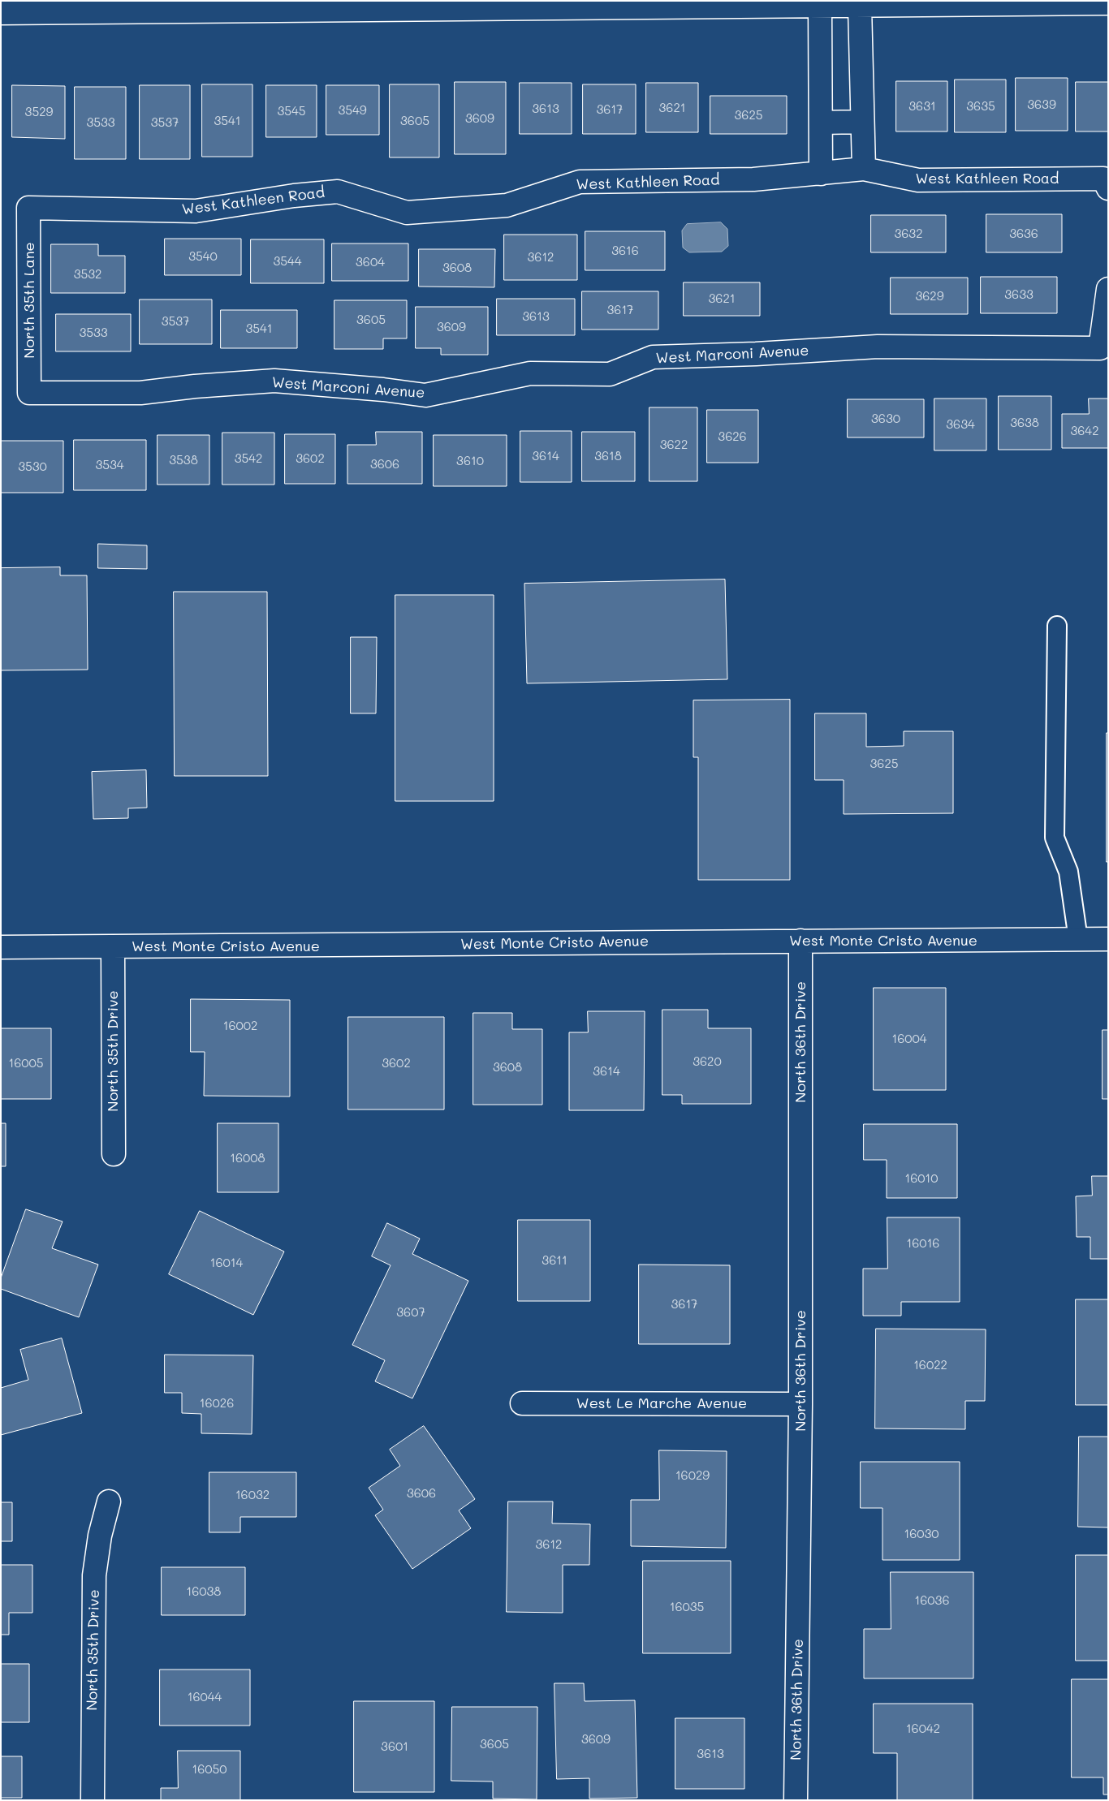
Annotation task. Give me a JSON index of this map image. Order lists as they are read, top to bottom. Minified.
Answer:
{"streets":{"street":["West Kathleen Road","North 35th Lane","West Marconi Avenue","West Monte Cristo Avenue","North 36th Drive","North 35th Drive","West Le Marche Avenue"]},"crossings":[["West Kathleen Road","North 35th Lane"],["North 35th Lane","West Marconi Avenue"],["West Monte Cristo Avenue","North 36th Drive"],["West Monte Cristo Avenue","North 35th Drive"],["North 36th Drive","West Le Marche Avenue"]],"house_numbers":["3639","3631","3635","3621","3613","3617","3549","3545","3529","3625","3609","3541","3605","3533","3537","3632","3636","3616","3540","3612","3544","3604","3608","3532","3633","3629","3621","3617","3613","3605","3537","3609","3541","3533","3630","3638","3634","3642","3626","3622","3614","3618","3542","3602","3538","3610","3606","3534","3530","3625","16002","16004","3620","16005","3602","3608","3614","16008","16010","16016","3611","16014","3617","3607","16022","16026","16029","3606","16032","16030","3612","16038","16036","16035","16044","16042","3609","3605","3601","3613","16050"]}
